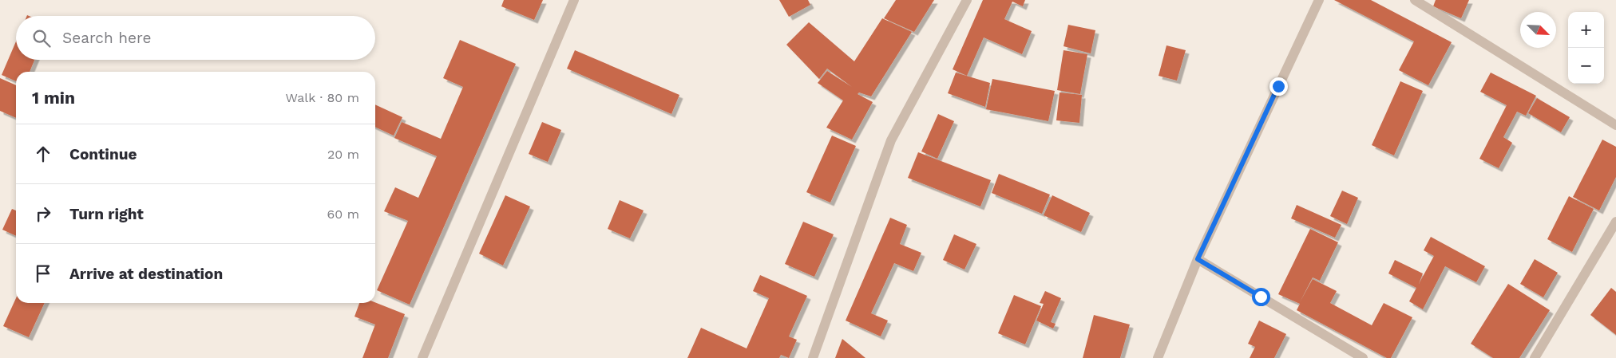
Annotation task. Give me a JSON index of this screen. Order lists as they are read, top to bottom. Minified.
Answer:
{"north":"bottom right","page":{"map_buttons":["+","−"],"search":"Search here","heading":["1 min","Walk · 80 m"],"list":[["Continue","20 m"],["Turn right","60 m"],"Arrive at destination"]}}
